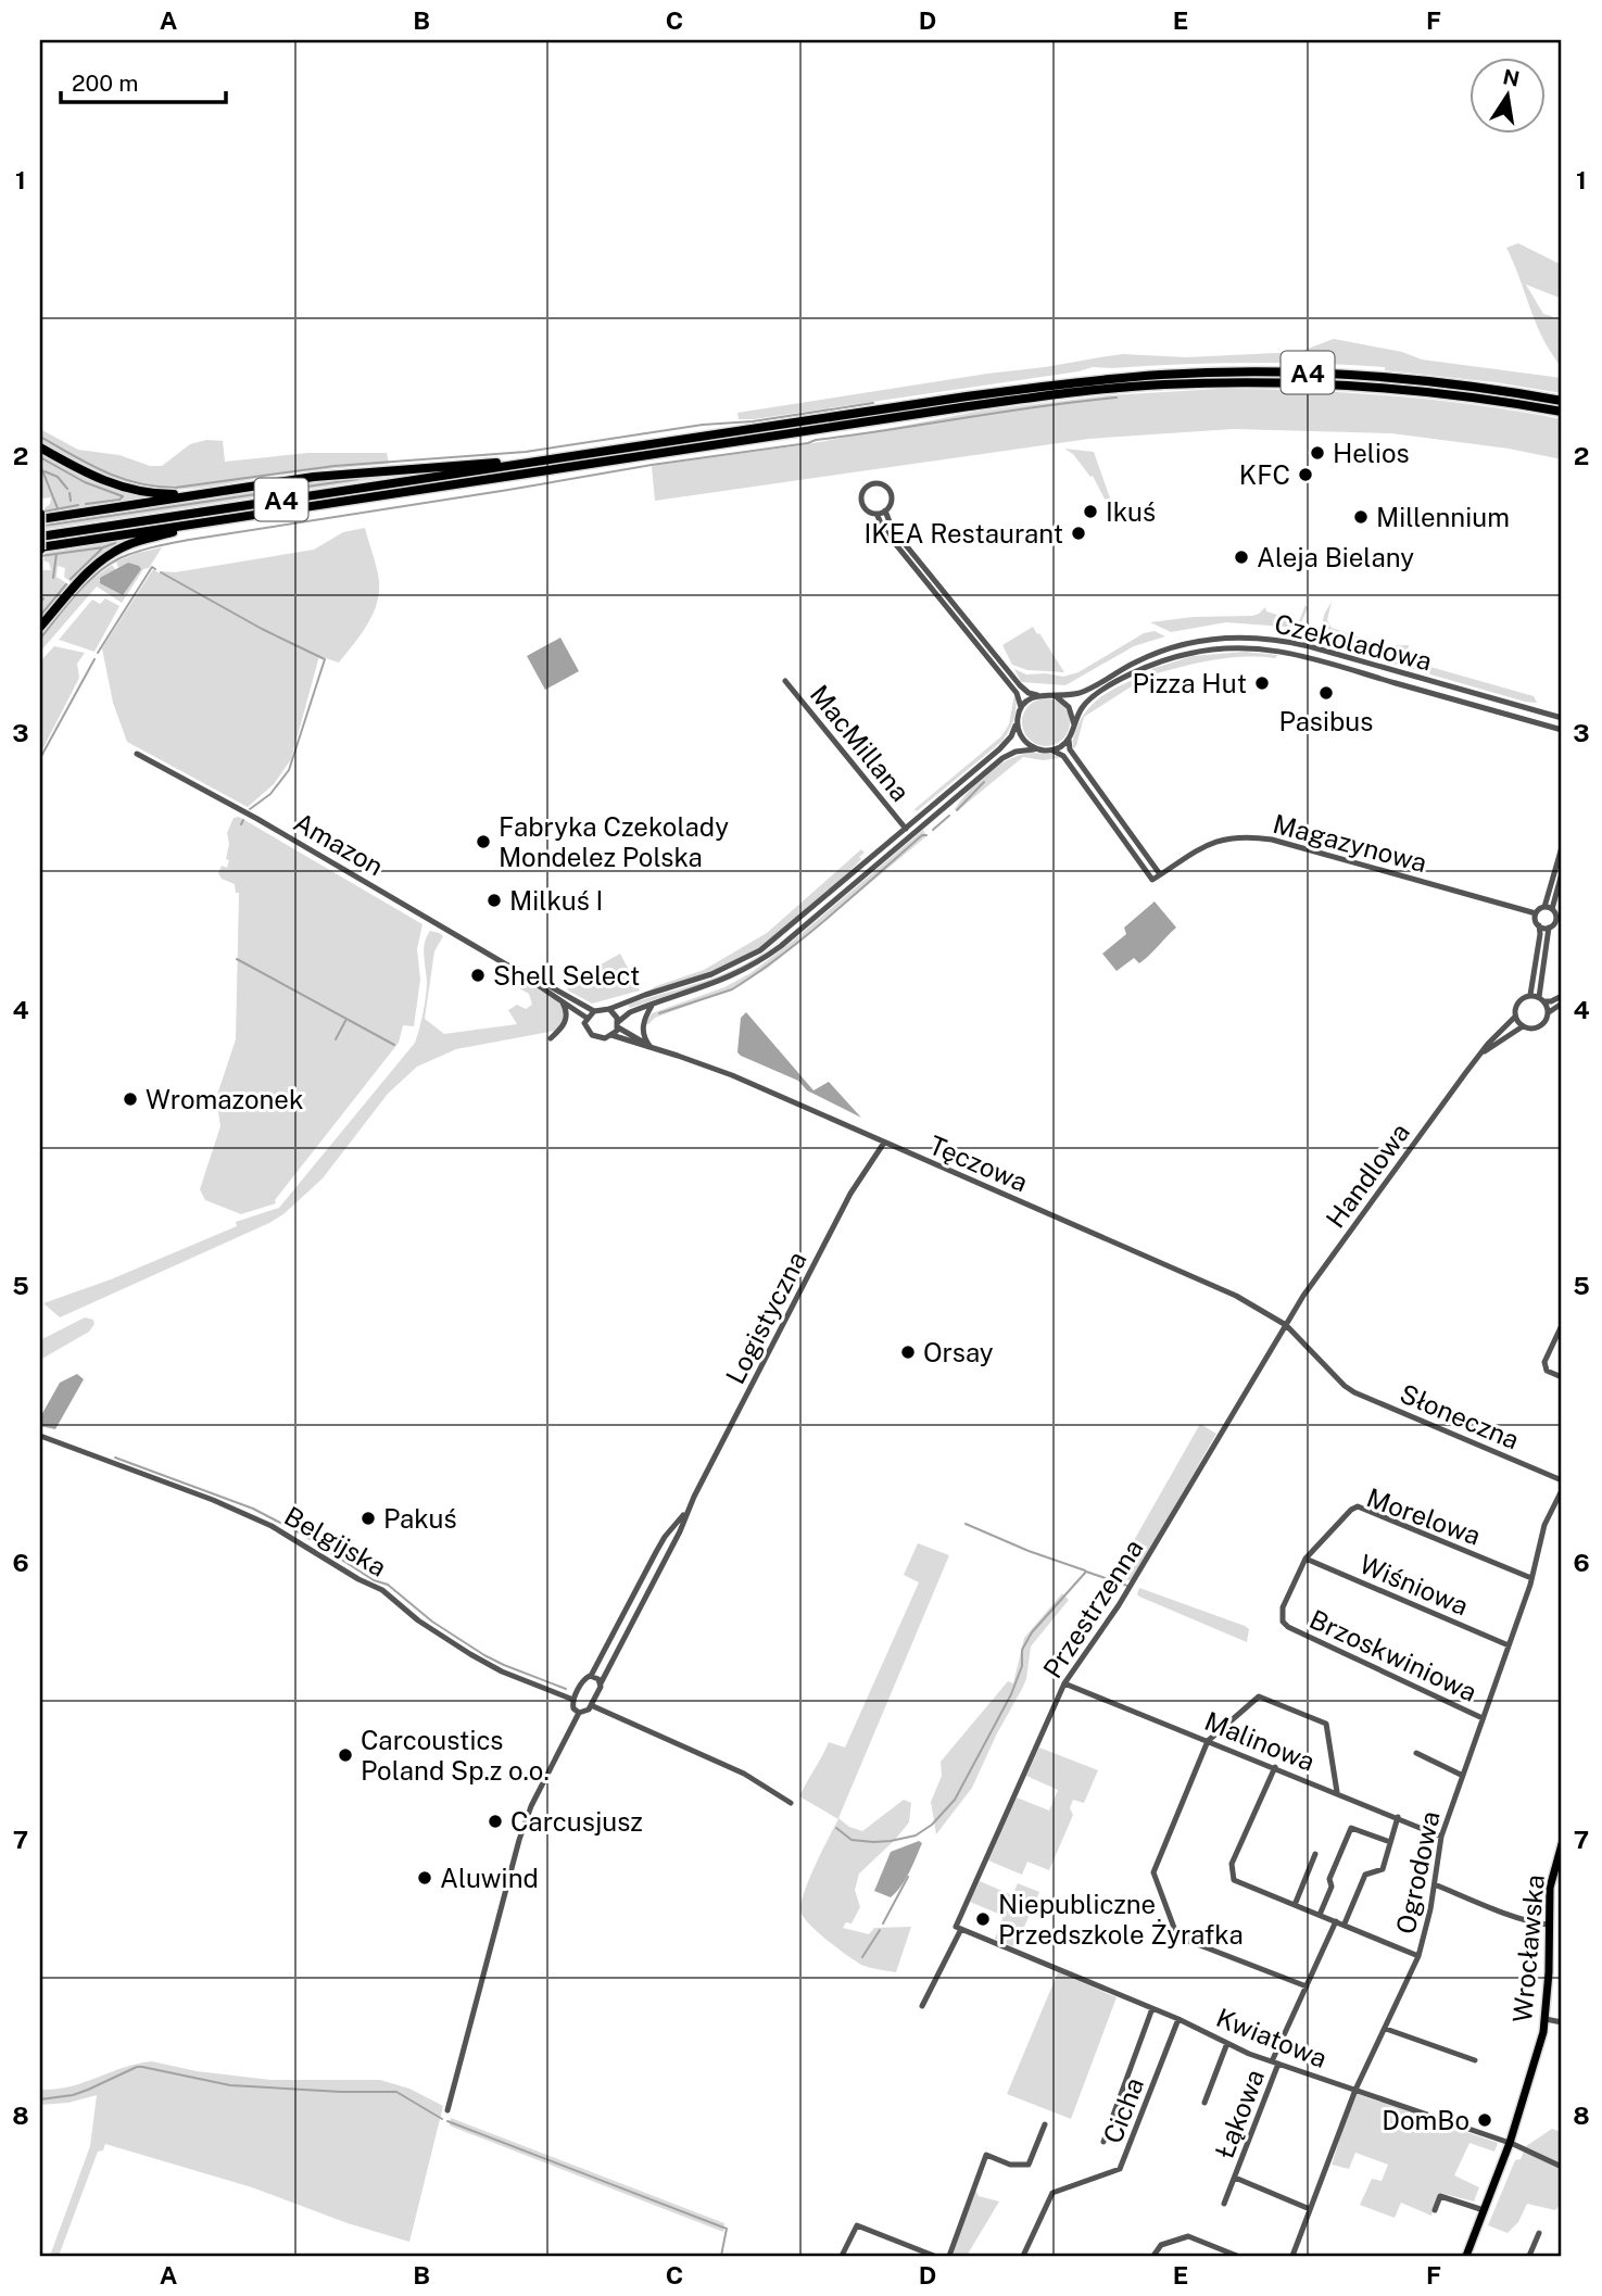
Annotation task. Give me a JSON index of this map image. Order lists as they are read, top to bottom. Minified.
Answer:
{"streets":{"highway":["A4"],"main road":["Wrocławska"],"street":["Czekoladowa","MacMillana","Magazynowa","Amazon","Tęczowa","Handlowa","Logistyczna","Słoneczna","Morelowa","Belgijska","Wiśniowa","Przestrzenna","Brzoskwiniowa","Malinowa","Ogrodowa","Kwiatowa","Cicha","Łąkowa"]},"crossings":[["Czekoladowa","Magazynowa"],["Amazon","Tęczowa"],["Tęczowa","Handlowa"],["Tęczowa","Logistyczna"],["Tęczowa","Słoneczna"],["Tęczowa","Przestrzenna"],["Handlowa","Przestrzenna"],["Logistyczna","Belgijska"],["Morelowa","Wiśniowa"],["Morelowa","Brzoskwiniowa"],["Morelowa","Ogrodowa"],["Wiśniowa","Ogrodowa"],["Przestrzenna","Malinowa"],["Przestrzenna","Kwiatowa"],["Brzoskwiniowa","Ogrodowa"],["Malinowa","Ogrodowa"],["Ogrodowa","Kwiatowa"],["Wrocławska","Kwiatowa"],["Kwiatowa","Cicha"],["Kwiatowa","Łąkowa"]],"places":["Helios","KFC","Ikuś","Millennium","IKEA Restaurant","Aleja Bielany","Pizza Hut","Pasibus","Fabryka Czekolady Mondelez Polska","Milkuś I","Shell Select","Wromazonek","Orsay","Pakuś","Carcoustics Poland Sp.z o.o.","Carcusjusz","Aluwind","Niepubliczne Przedszkole Żyrafka","DomBo"],"scale_bar":"200 m","north":"top","grid":{"columns":["A","B","C","D","E","F"],"rows":["1","2","3","4","5","6","7","8"]}}
